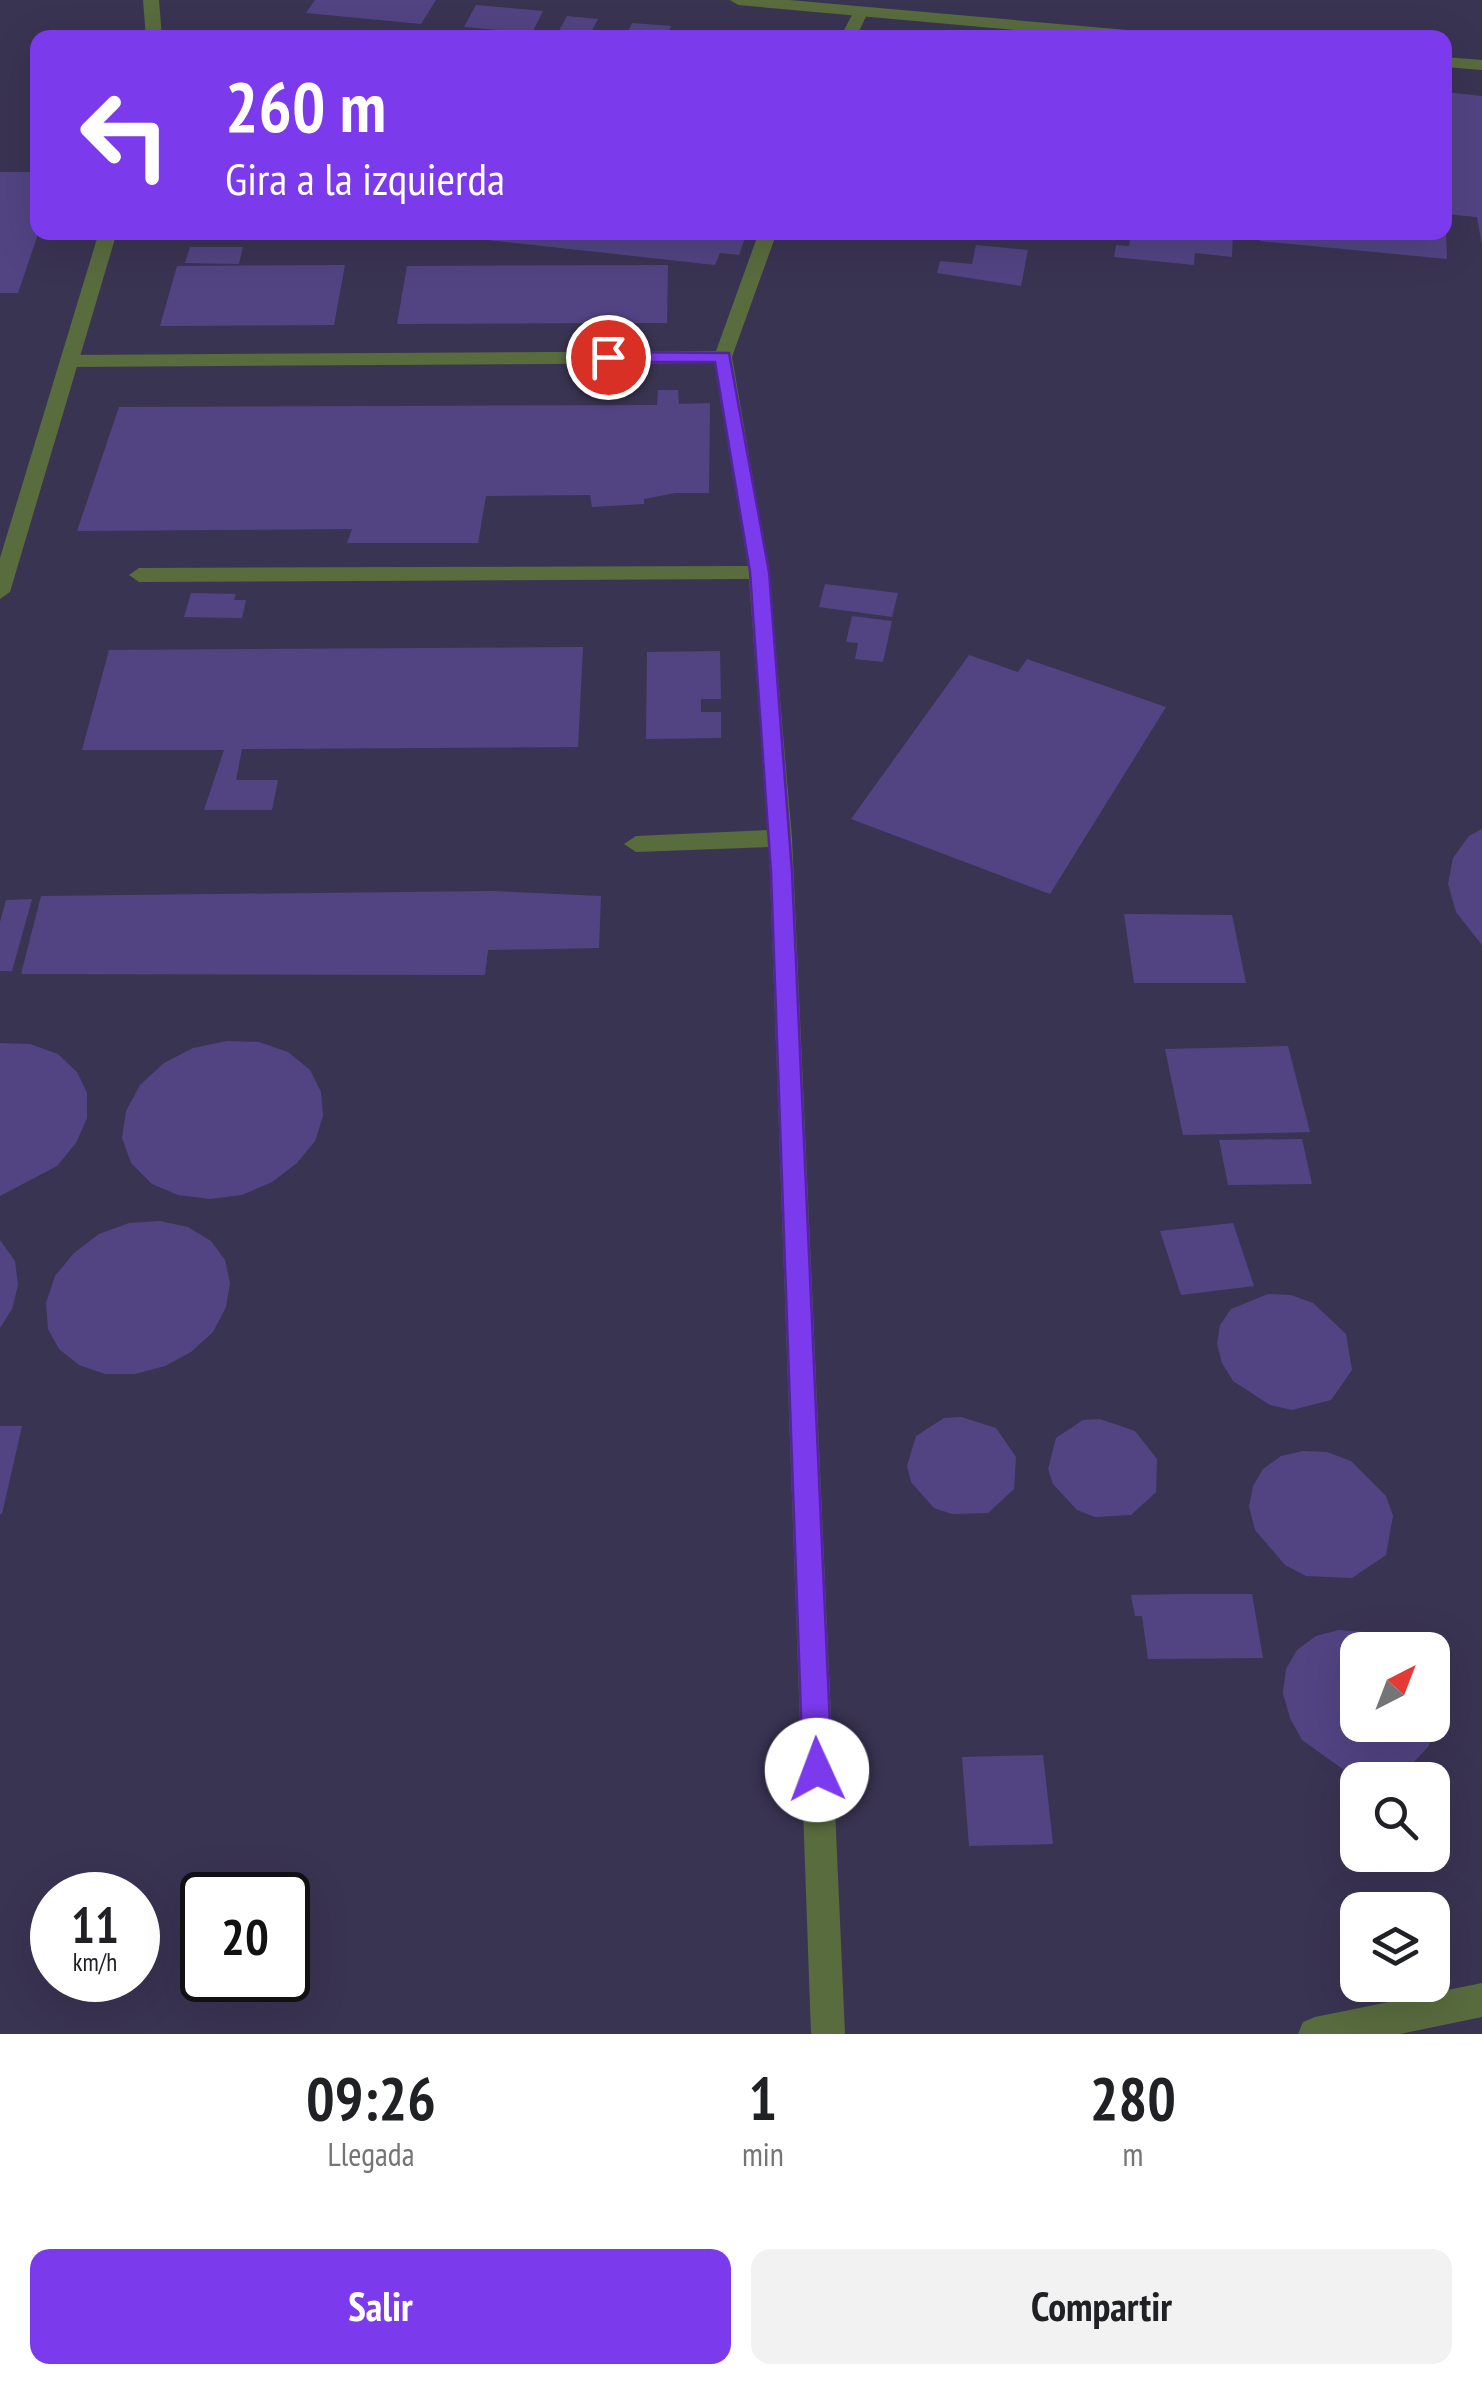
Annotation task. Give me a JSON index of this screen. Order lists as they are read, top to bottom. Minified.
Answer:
{"north":"top right","page":{"turn":["260 m","Gira a la izquierda"],"speed":"11 km/h","limit":"20","eta":["09:26","Llegada","1","min","280","m"],"buttons":["Salir","Compartir"]}}
